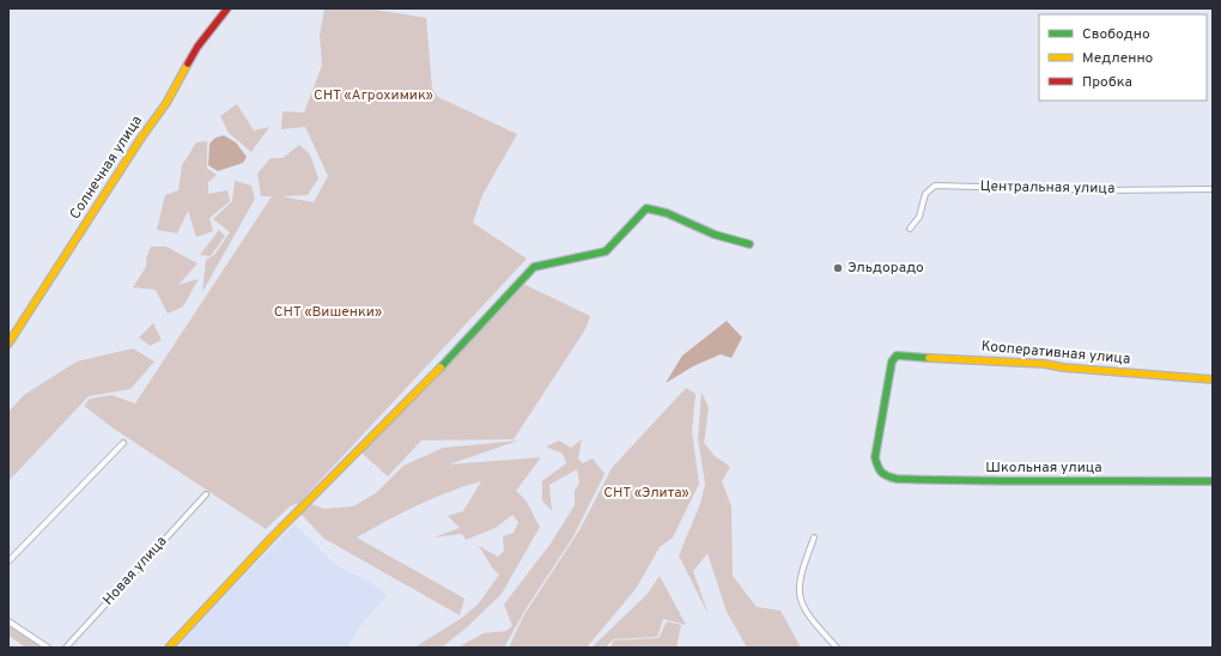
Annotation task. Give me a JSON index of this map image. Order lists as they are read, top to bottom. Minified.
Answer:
{"streets":{"street":["Солнечная улица","Центральная улица","Кооперативная улица","Школьная улица","Новая улица"]},"crossings":[["Кооперативная улица","Школьная улица"]],"parks":["СНТ «Агрохимик»","СНТ «Вишенки»","СНТ «Элита»"],"places":["Эльдорадо"],"legend":["Свободно","Медленно","Пробка"]}
